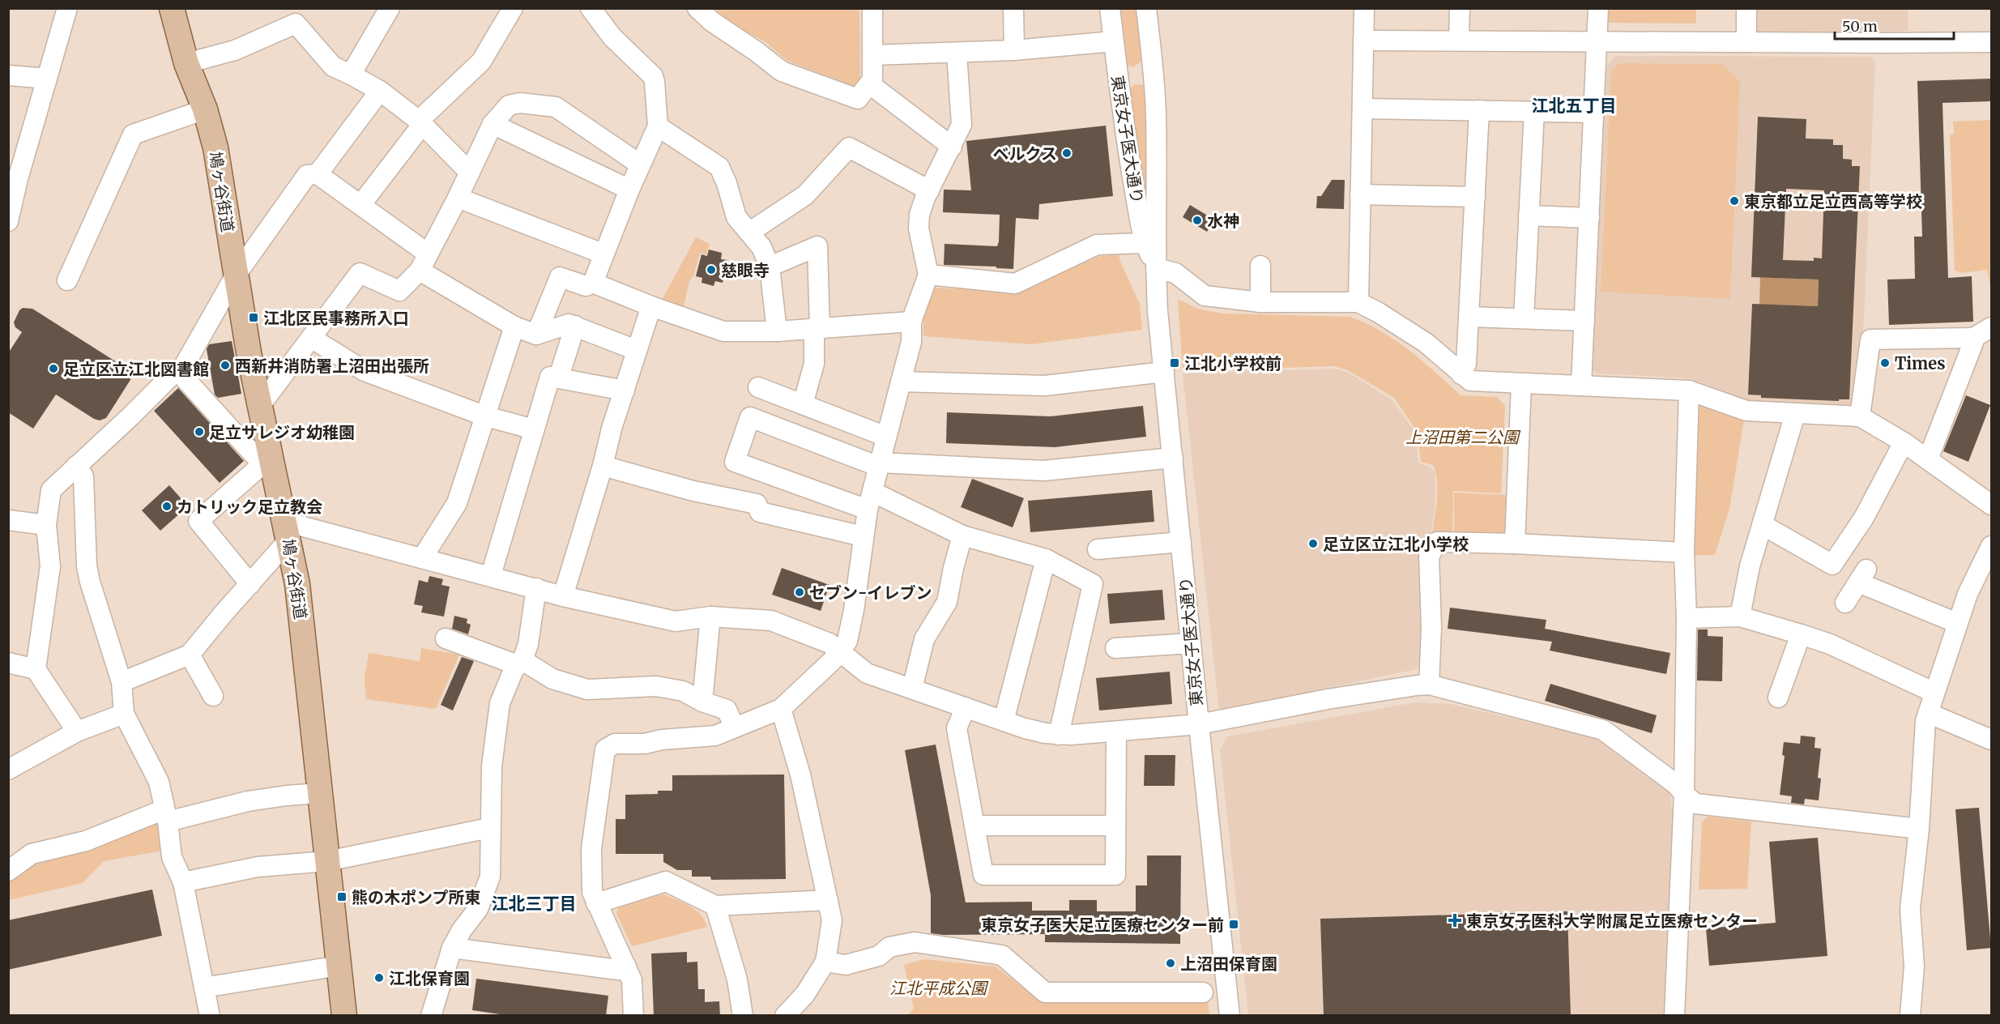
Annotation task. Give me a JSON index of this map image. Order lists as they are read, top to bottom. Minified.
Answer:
{"streets":{"main road":["鳩ヶ谷街道"],"street":["東京女子医大通り"]},"districts":["江北五丁目","江北三丁目"],"parks":["上沼田第二公園","江北平成公園"],"places":{"other":["ベルクス","東京都立足立西高等学校","水神","慈眼寺","Times","西新井消防署上沼田出張所","足立区立江北図書館","足立サレジオ幼稚園","カトリック足立教会","足立区立江北小学校","セブン-イレブン","上沼田保育園","江北保育園"],"transit":["江北区民事務所入口","江北小学校前","熊の木ポンプ所東","東京女子医大足立医療センター前"],"health":["東京女子医科大学附属足立医療センター"]},"scale_bar":"50 m"}
